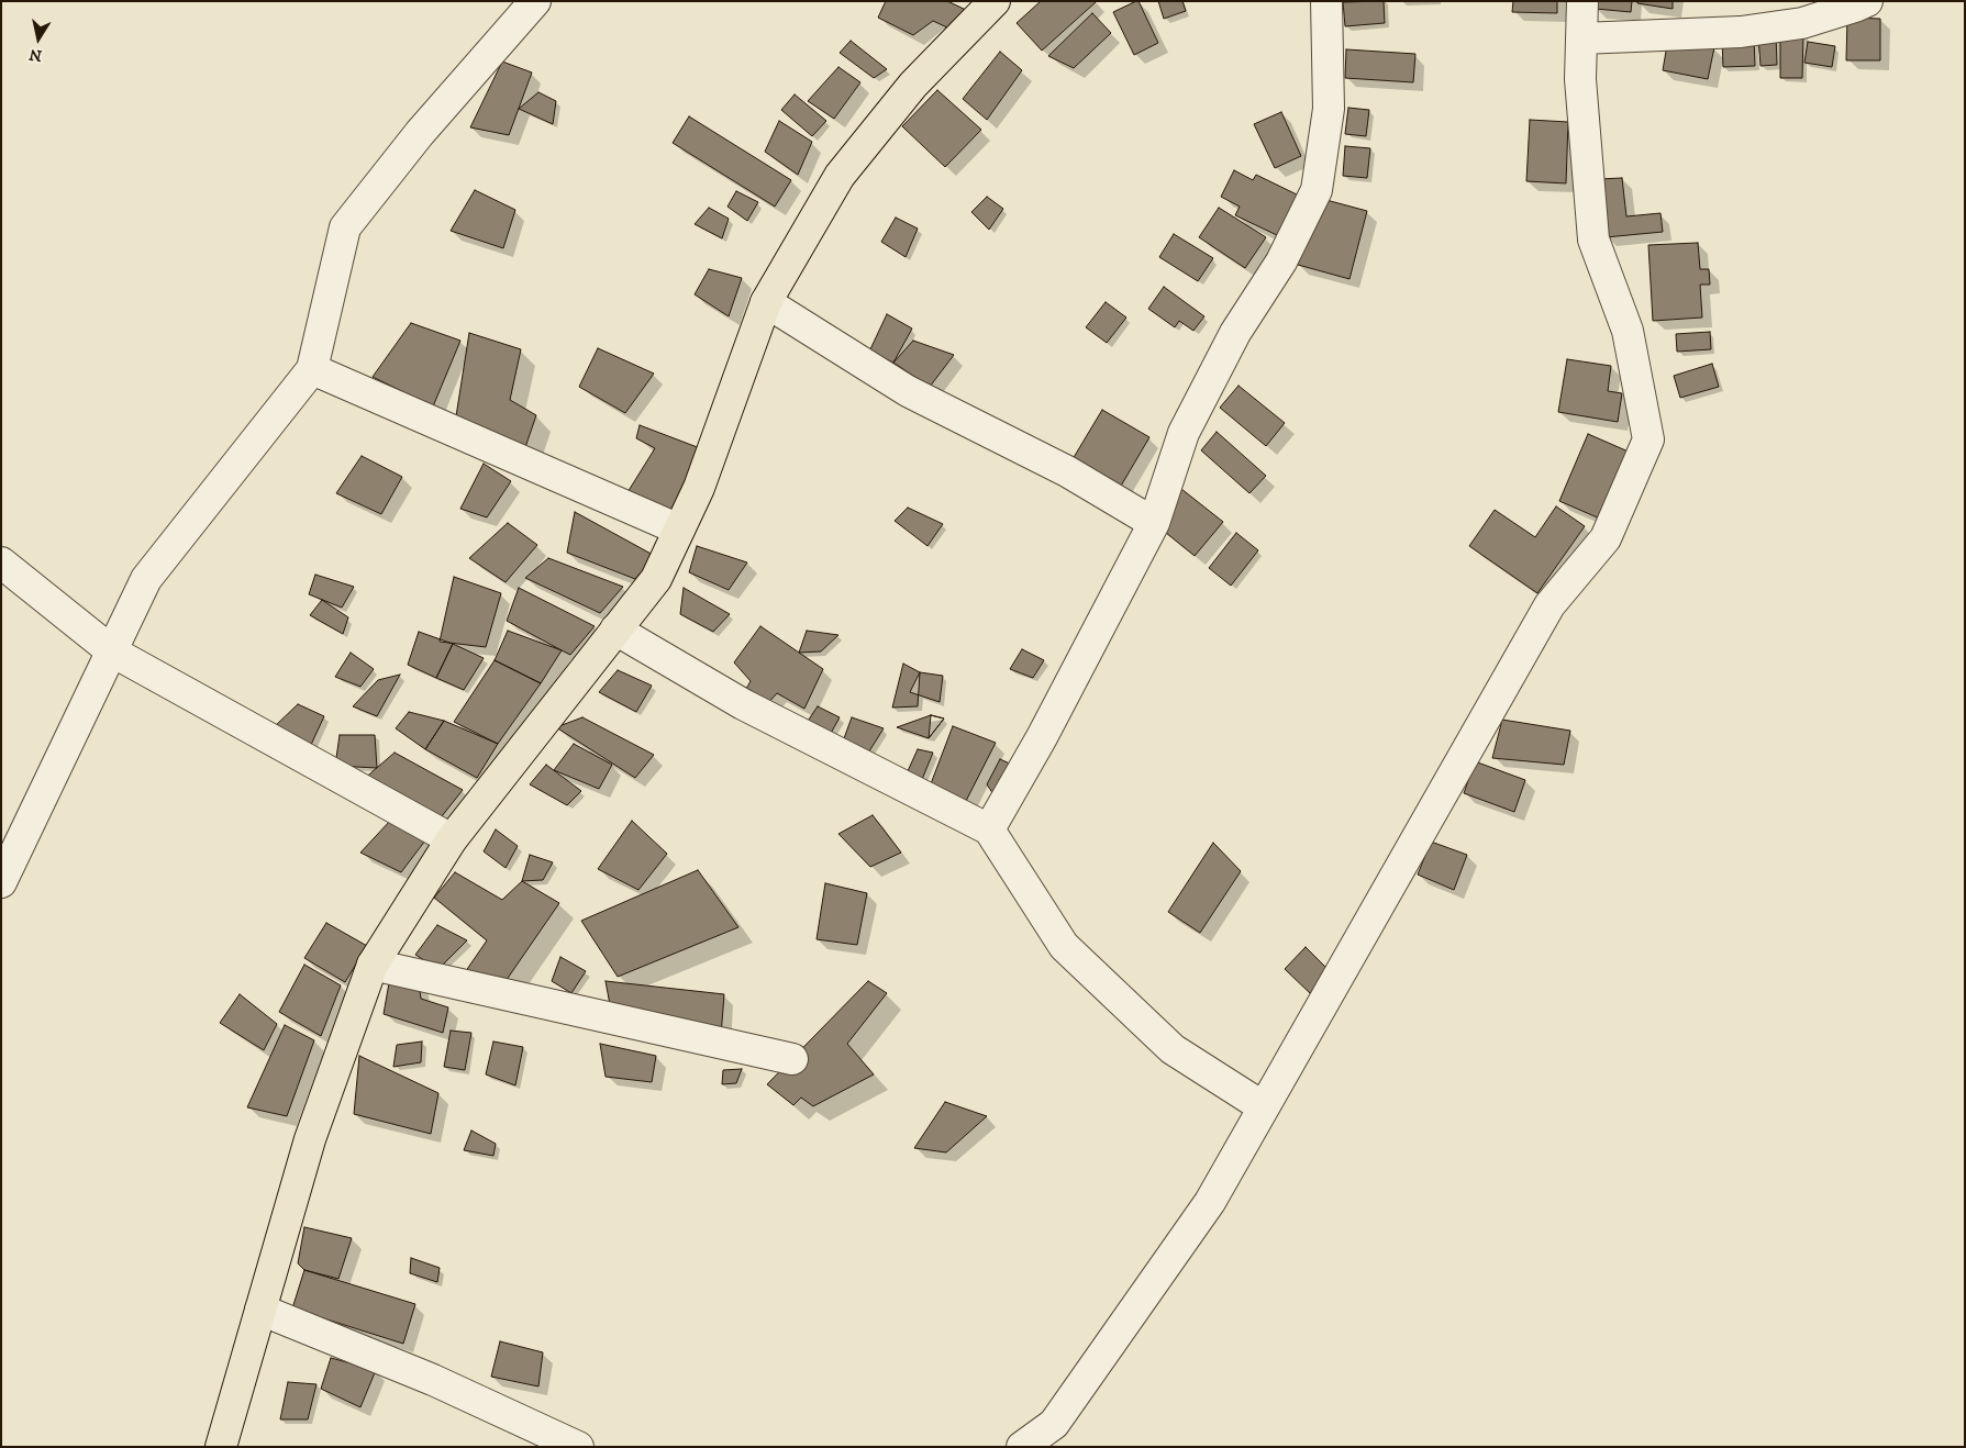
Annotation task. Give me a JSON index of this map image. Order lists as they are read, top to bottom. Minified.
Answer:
{"north":"bottom"}
